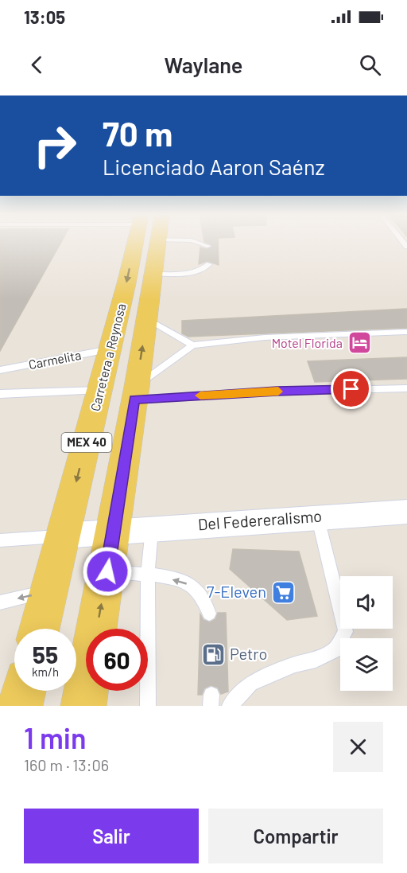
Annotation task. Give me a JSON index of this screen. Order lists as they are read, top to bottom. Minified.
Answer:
{"streets":{"main road":["Carretera a Reynosa","MEX 40"],"street":["Del Federeralismo"],"lane":["Carmelita"]},"crossings":[["Carretera a Reynosa","Carmelita"],["Carretera a Reynosa","Del Federeralismo"]],"places":{"hotel":["Motel Florida"],"supermarket":["7-Eleven"],"fuel station":["Petro"]},"page":{"status":"13:05","header":"Waylane","turn":["70 m","Licenciado Aaron Saénz"],"speed":"55 km/h","limit":"60","heading":["1 min","160 m · 13:06"],"buttons":["Salir","Compartir"]}}
